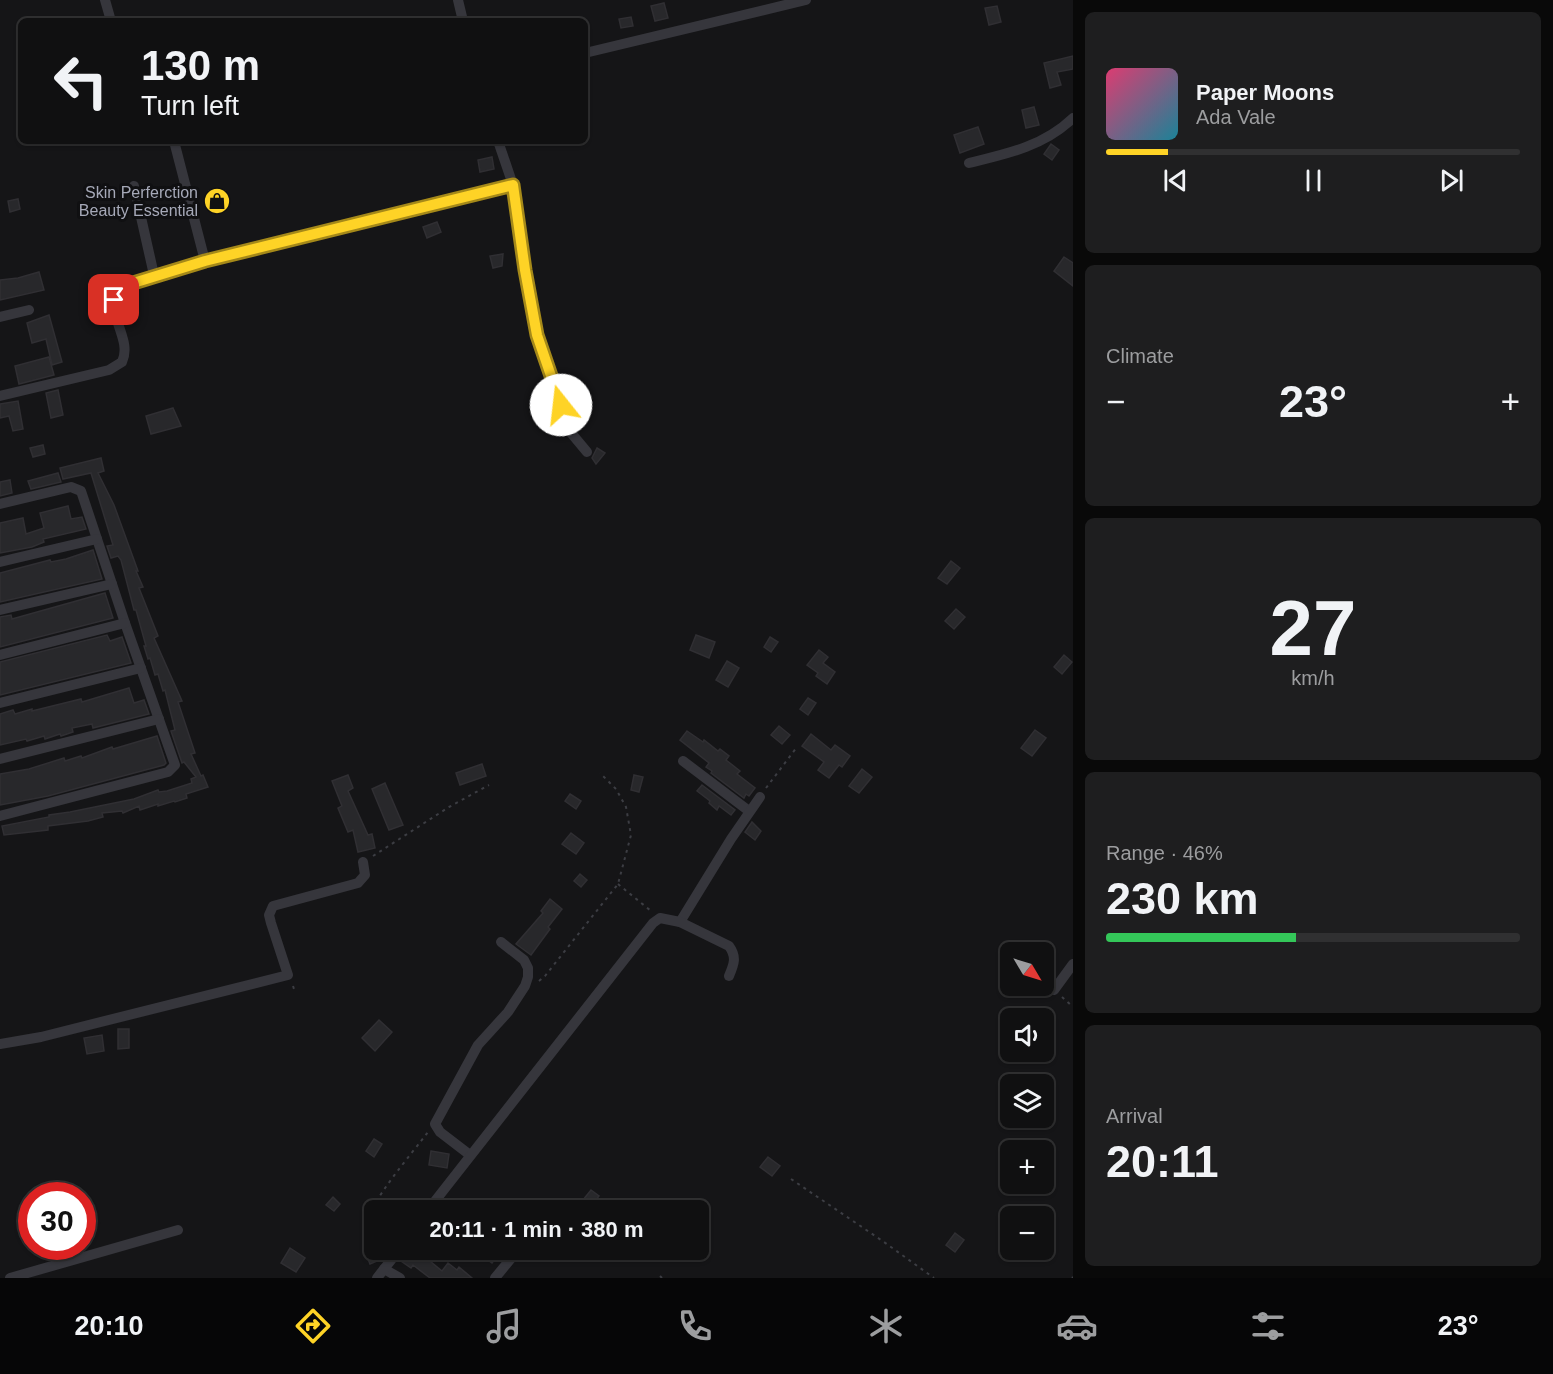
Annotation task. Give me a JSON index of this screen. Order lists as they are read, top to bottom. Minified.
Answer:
{"places":{"shop":["Skin Perferction Beauty Essential"]},"north":"bottom right","page":{"turn":["130 m","Turn left"],"song":["Paper Moons","Ada Vale"],"tile":["Climate",["27","km/h"],["Range · 46%","230 km"],["Arrival","20:11"]],"heat":["−","23°","+"],"map_buttons":["+","−"],"limit":"30","trip":"20:11 · 1 min · 380 m","tabs":["20:10","23°"]}}
